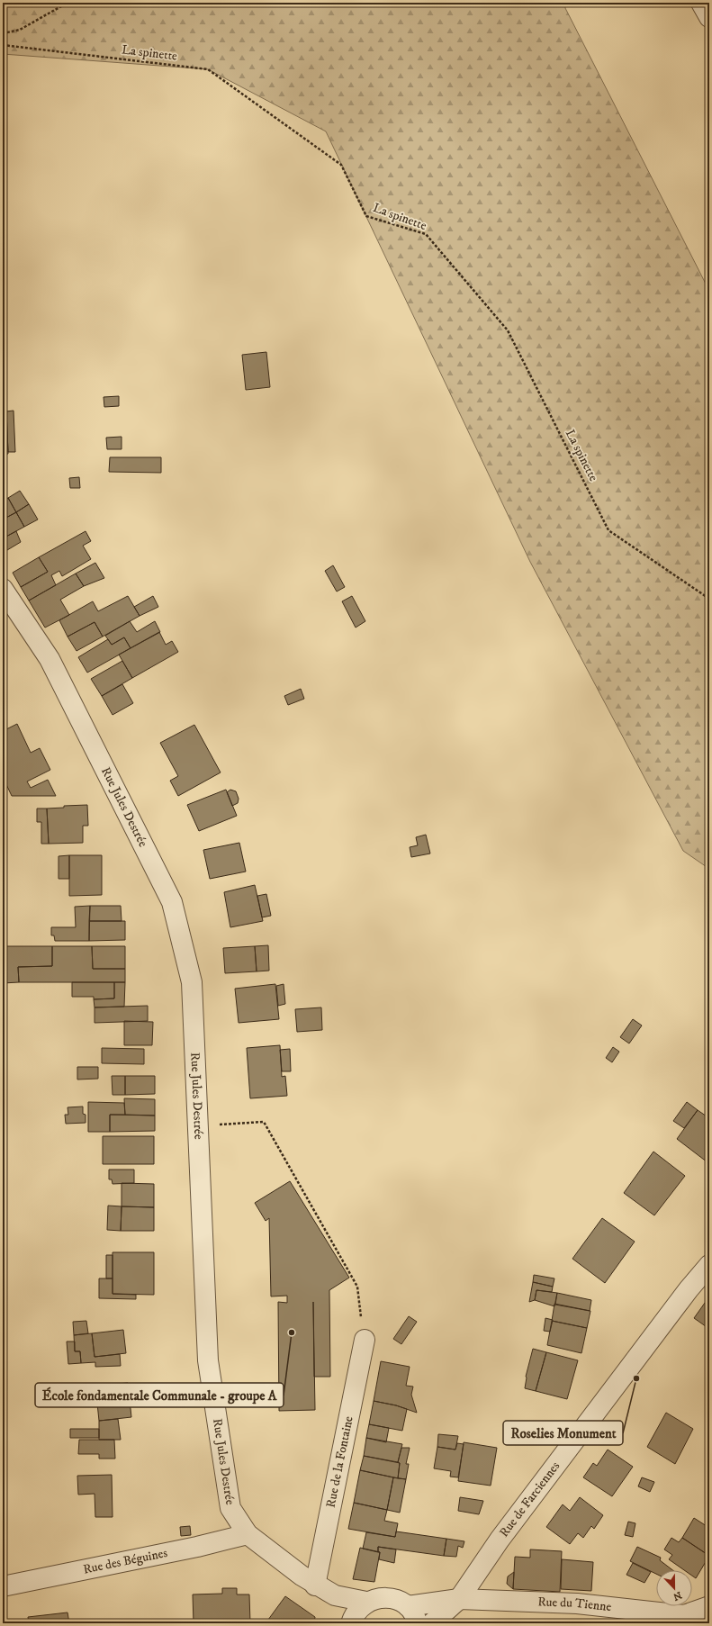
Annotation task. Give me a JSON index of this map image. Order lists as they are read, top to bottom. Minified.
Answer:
{"streets":{"street":["Rue Jules Destrée","Rue de la Fontaine","Rue de Farciennes","Rue des Béguines","Rue du Tienne"],"path":["La spinette"]},"crossings":[["Rue Jules Destrée","Rue de la Fontaine"],["Rue Jules Destrée","Rue des Béguines"],["Rue de Farciennes","Rue du Tienne"]],"places":["École fondamentale Communale - groupe A","Roselies Monument"],"north":"bottom"}
